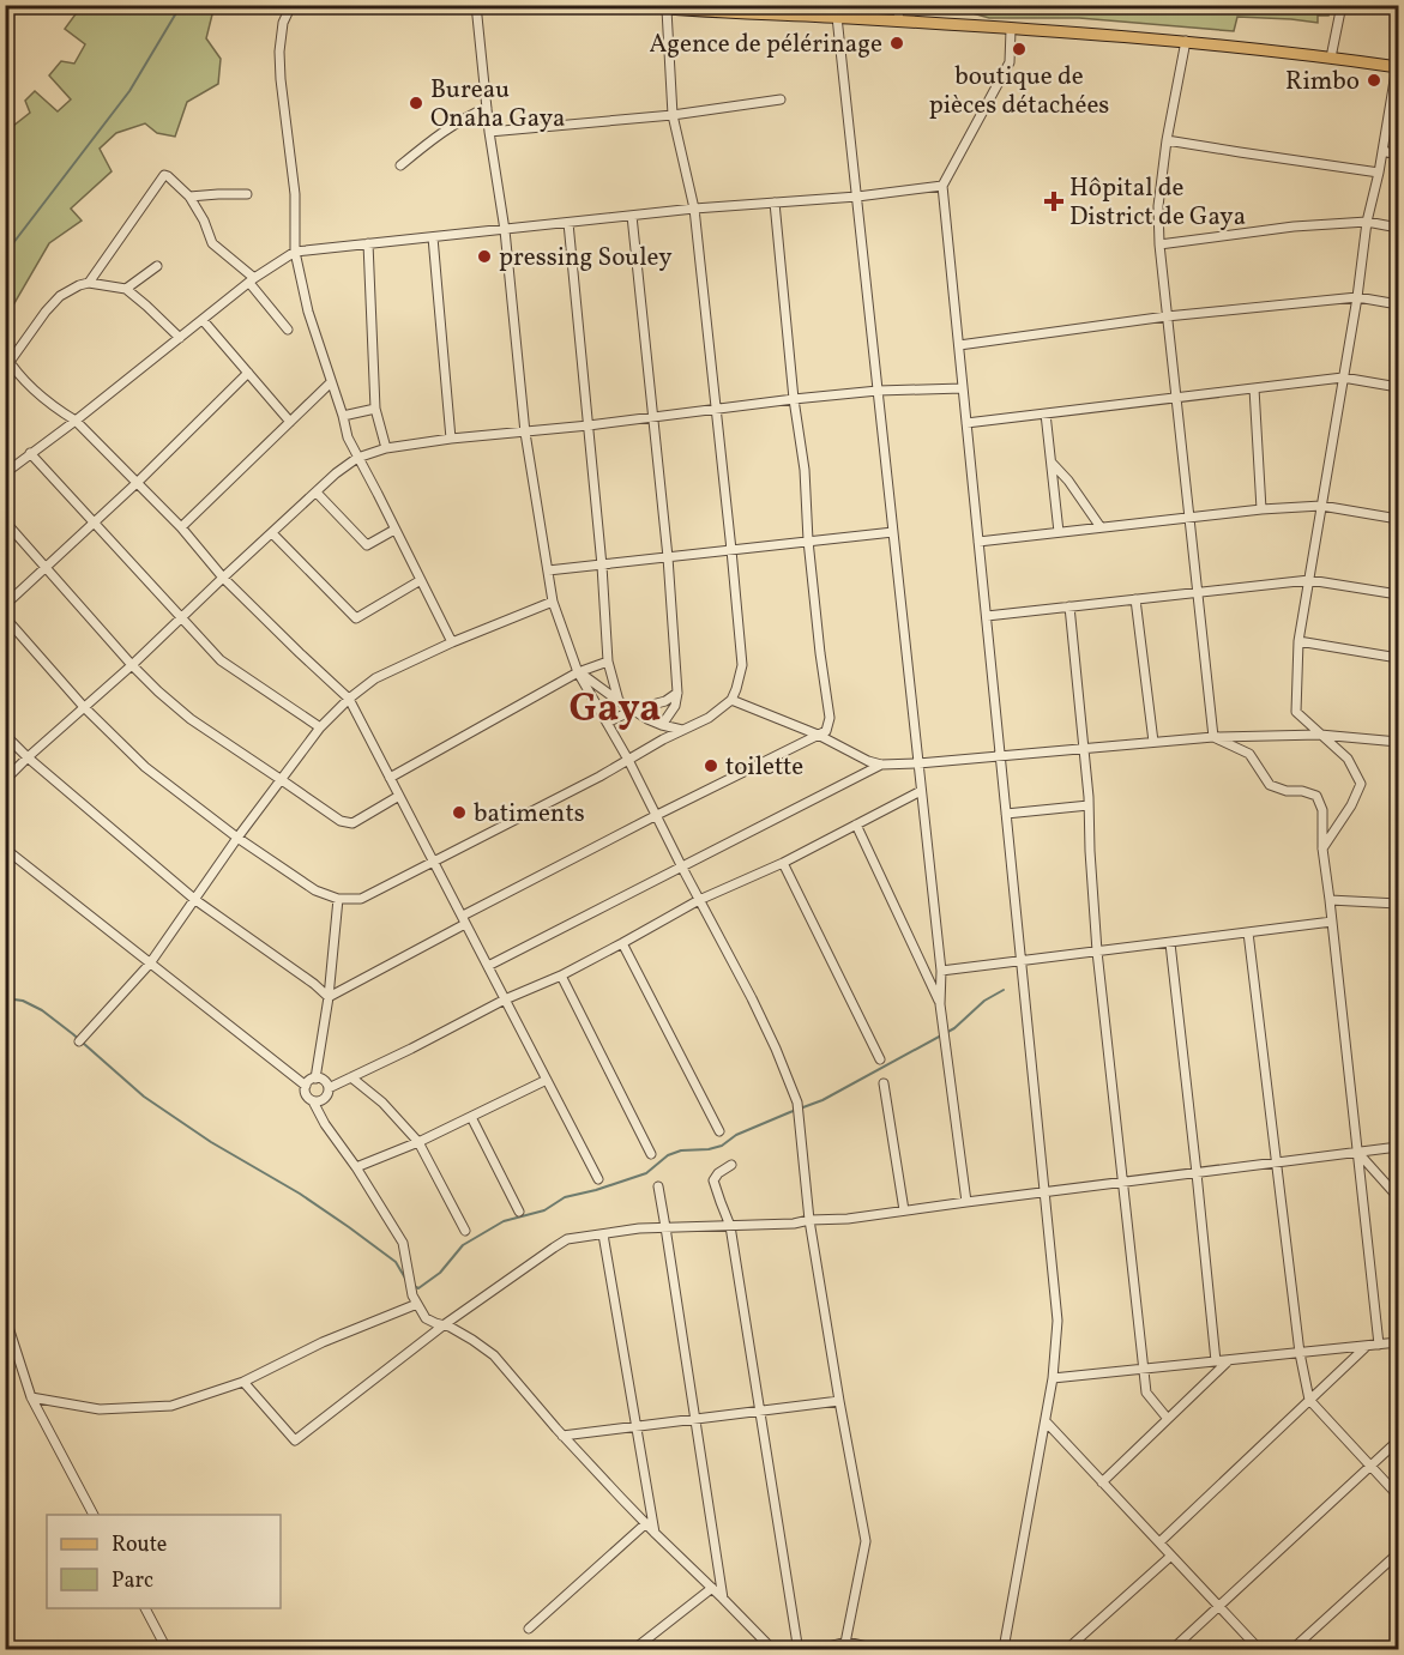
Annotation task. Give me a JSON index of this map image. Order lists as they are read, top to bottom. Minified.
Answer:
{"districts":["Gaya"],"places":{"other":["Agence de pélérinage","boutique de pièces détachées","Rimbo","Bureau Onaha Gaya","pressing Souley","toilette","batiments"],"health":["Hôpital de District de Gaya"]},"legend":["Route","Parc"]}
